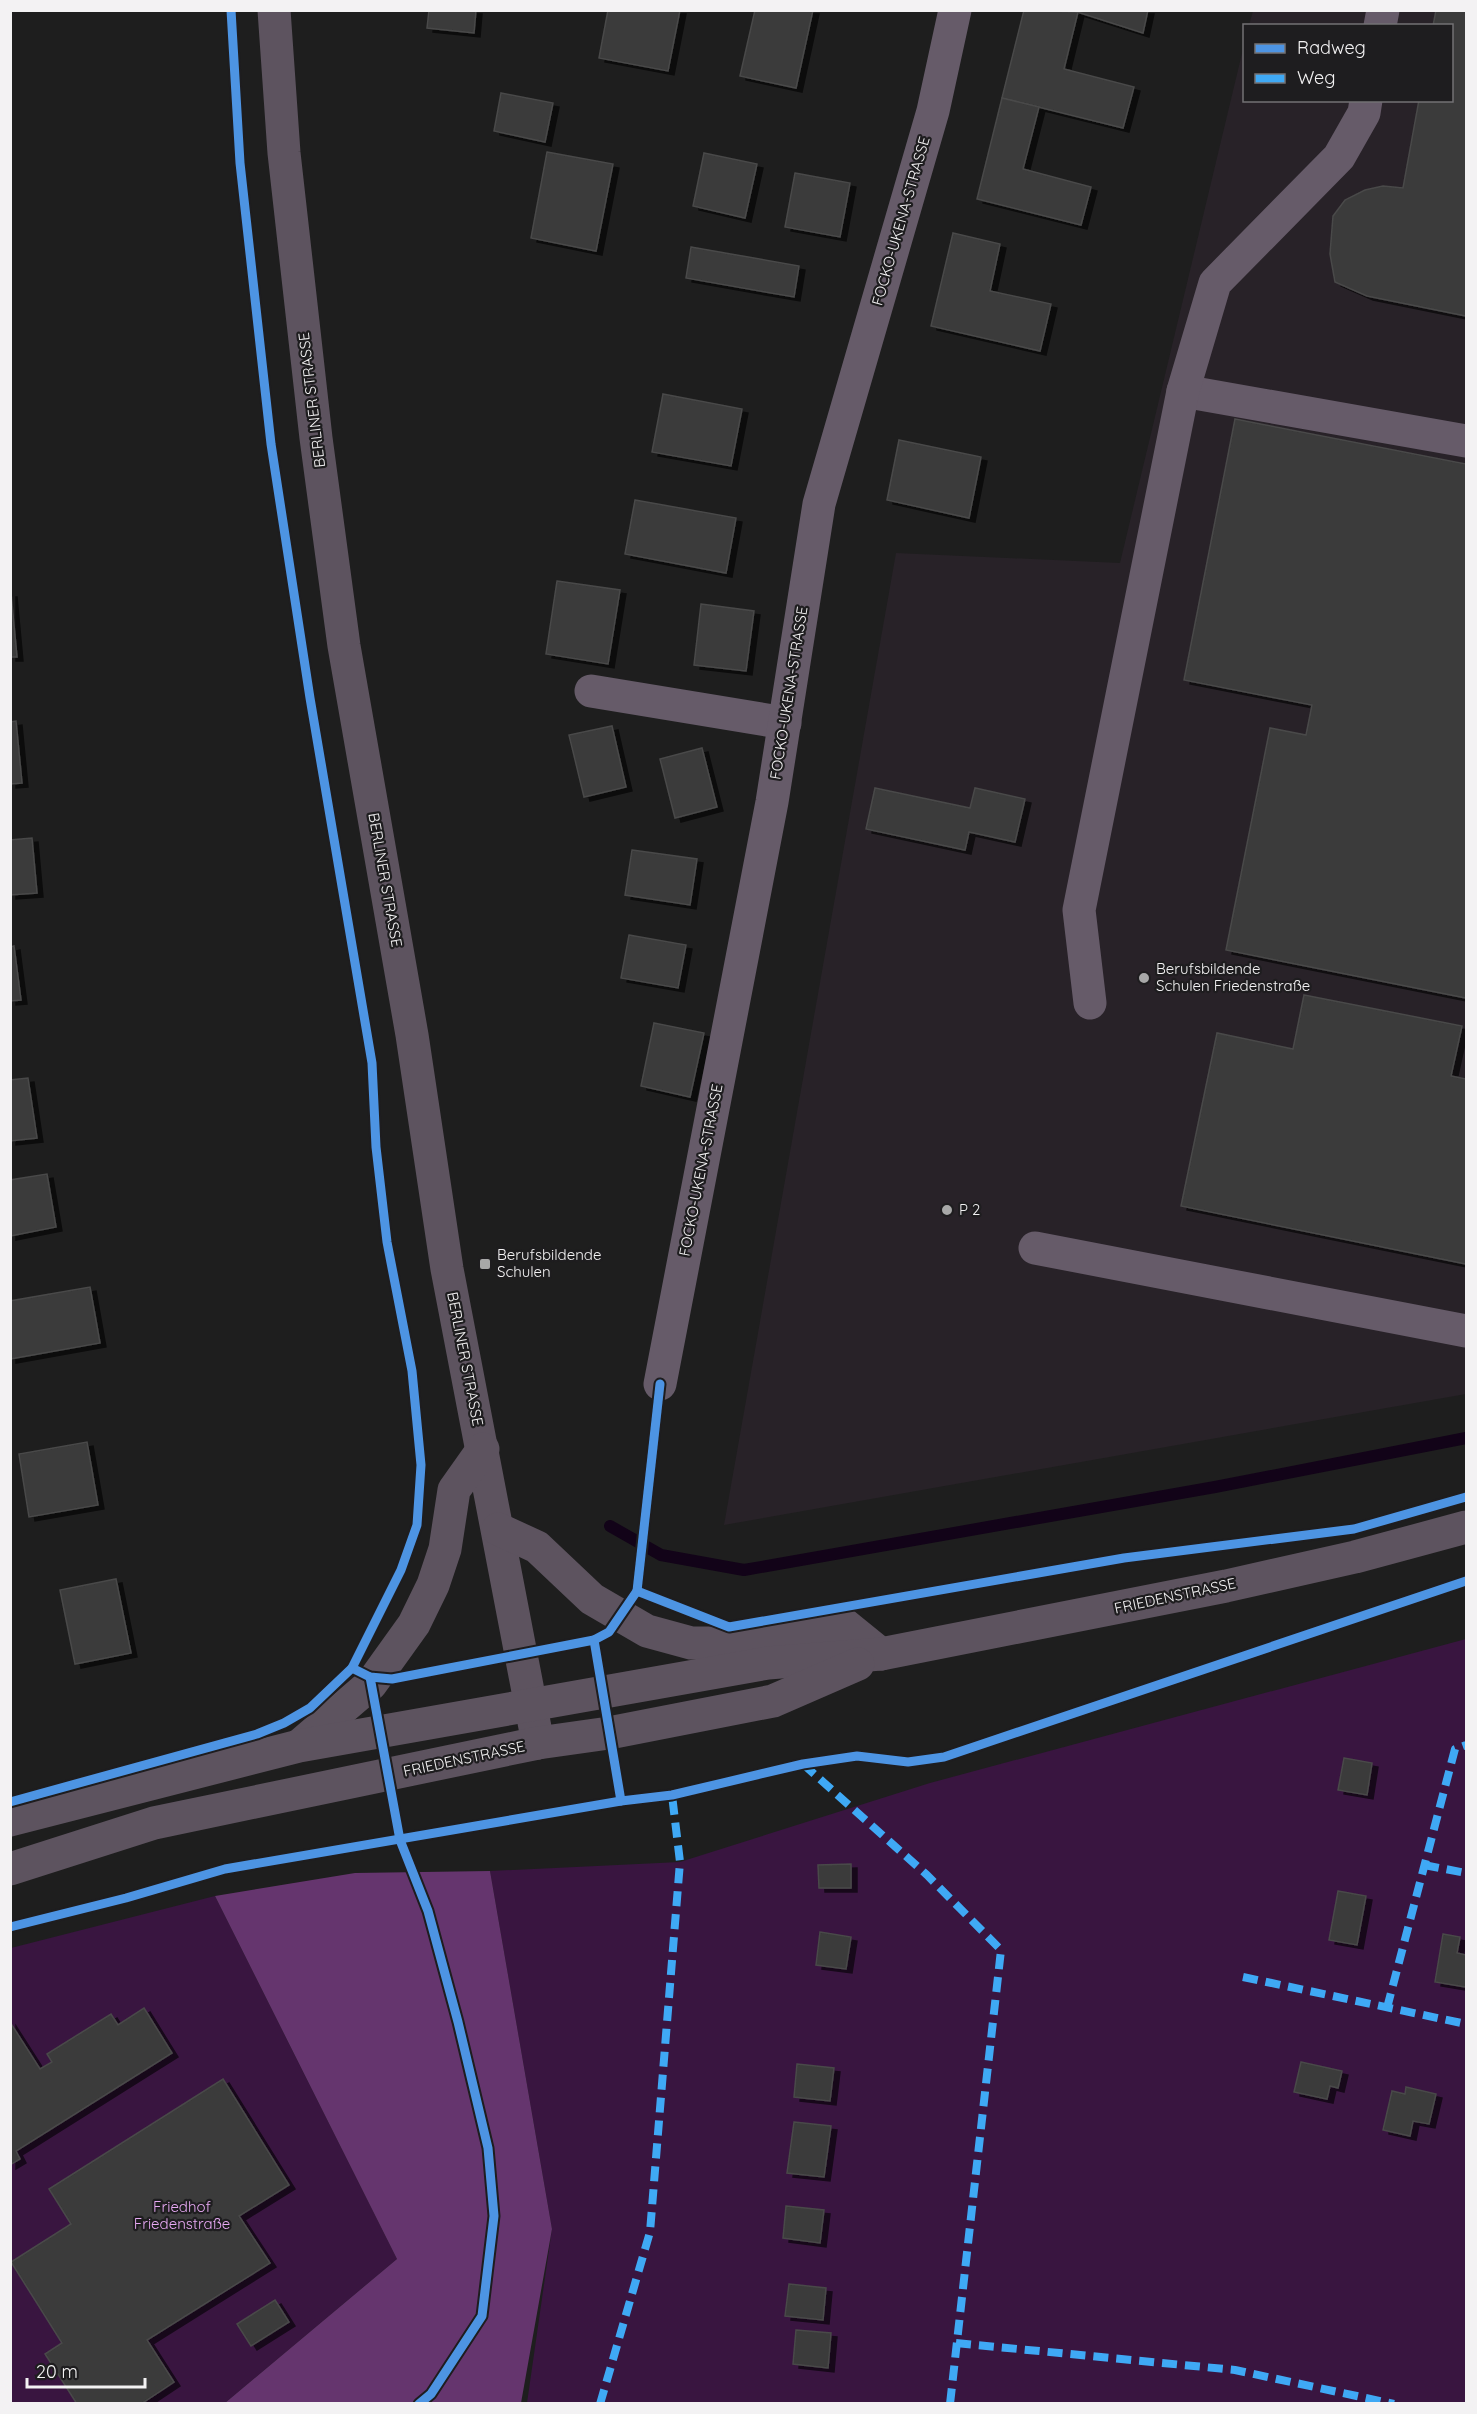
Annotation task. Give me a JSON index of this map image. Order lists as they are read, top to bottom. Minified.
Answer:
{"streets":{"main road":["BERLINER STRASSE","FRIEDENSTRASSE"],"street":["FOCKO-UKENA-STRASSE"]},"crossings":[["BERLINER STRASSE","FRIEDENSTRASSE"]],"parks":["Friedhof Friedenstraße"],"places":{"other":["Berufsbildende Schulen Friedenstraße","P 2"],"transit":["Berufsbildende Schulen"]},"legend":["Radweg","Weg"],"scale_bar":"20 m"}
